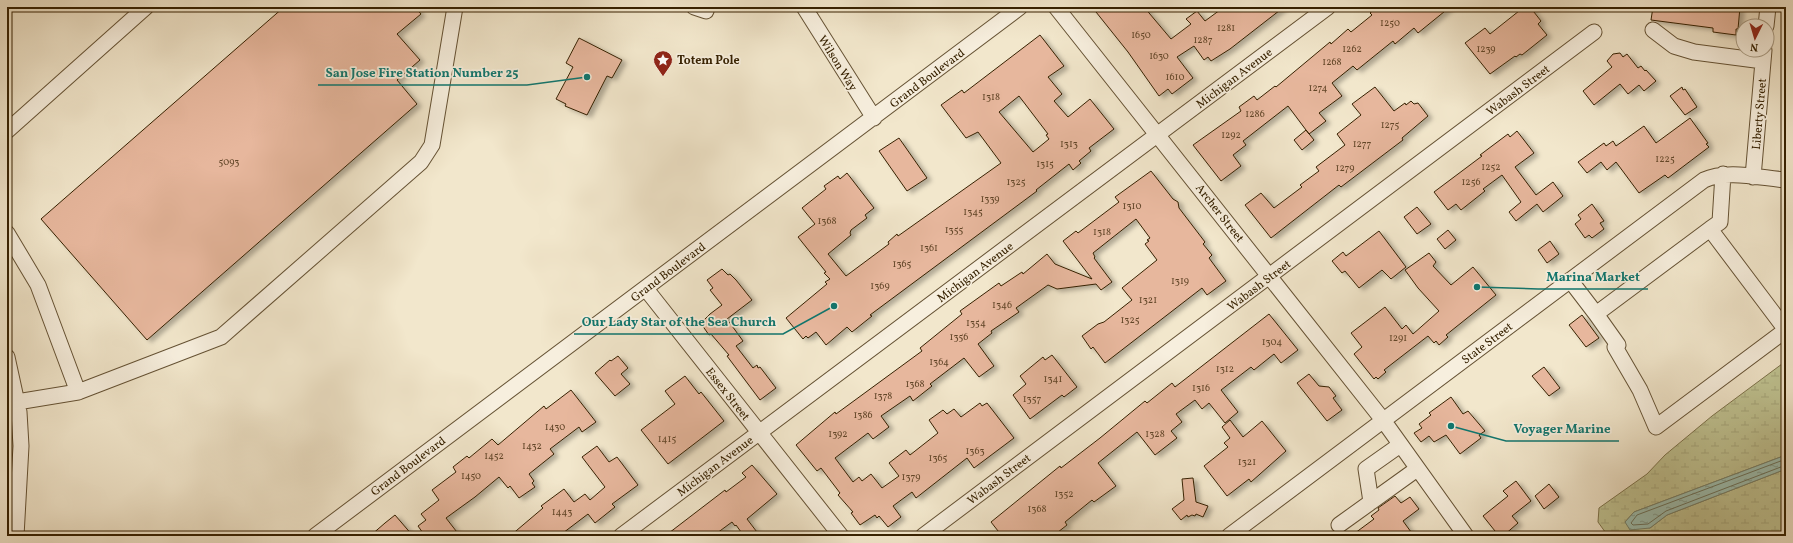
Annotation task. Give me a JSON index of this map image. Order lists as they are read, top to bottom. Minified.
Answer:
{"streets":{"street":["Wilson Way","Grand Boulevard","Michigan Avenue","Wabash Street","Liberty Street","Archer Street","State Street","Essex Street"]},"crossings":[["Wilson Way","Grand Boulevard"],["Grand Boulevard","Essex Street"],["Michigan Avenue","Archer Street"],["Michigan Avenue","Essex Street"],["Wabash Street","Archer Street"],["Liberty Street","State Street"],["Archer Street","State Street"]],"places":{"other":["San Jose Fire Station Number 25","Marina Market","Our Lady Star of the Sea Church","Voyager Marine"],"place":["Totem Pole"]},"house_numbers":["1250","1281","1650","1287","1262","1239","1630","1268","1610","1274","1318","1286","1275","1292","1313","1277","1225","5093","1315","1252","1279","1325","1256","1339","1310","1345","1368","1355","1318","1361","1365","1319","1369","1321","1346","1325","1354","1356","1291","1304","1364","1312","1341","1368","1316","1378","1357","1386","1430","1392","1328","1415","1432","1363","1452","1365","1321","1450","1379","1352","1368","1443"],"north":"bottom"}
